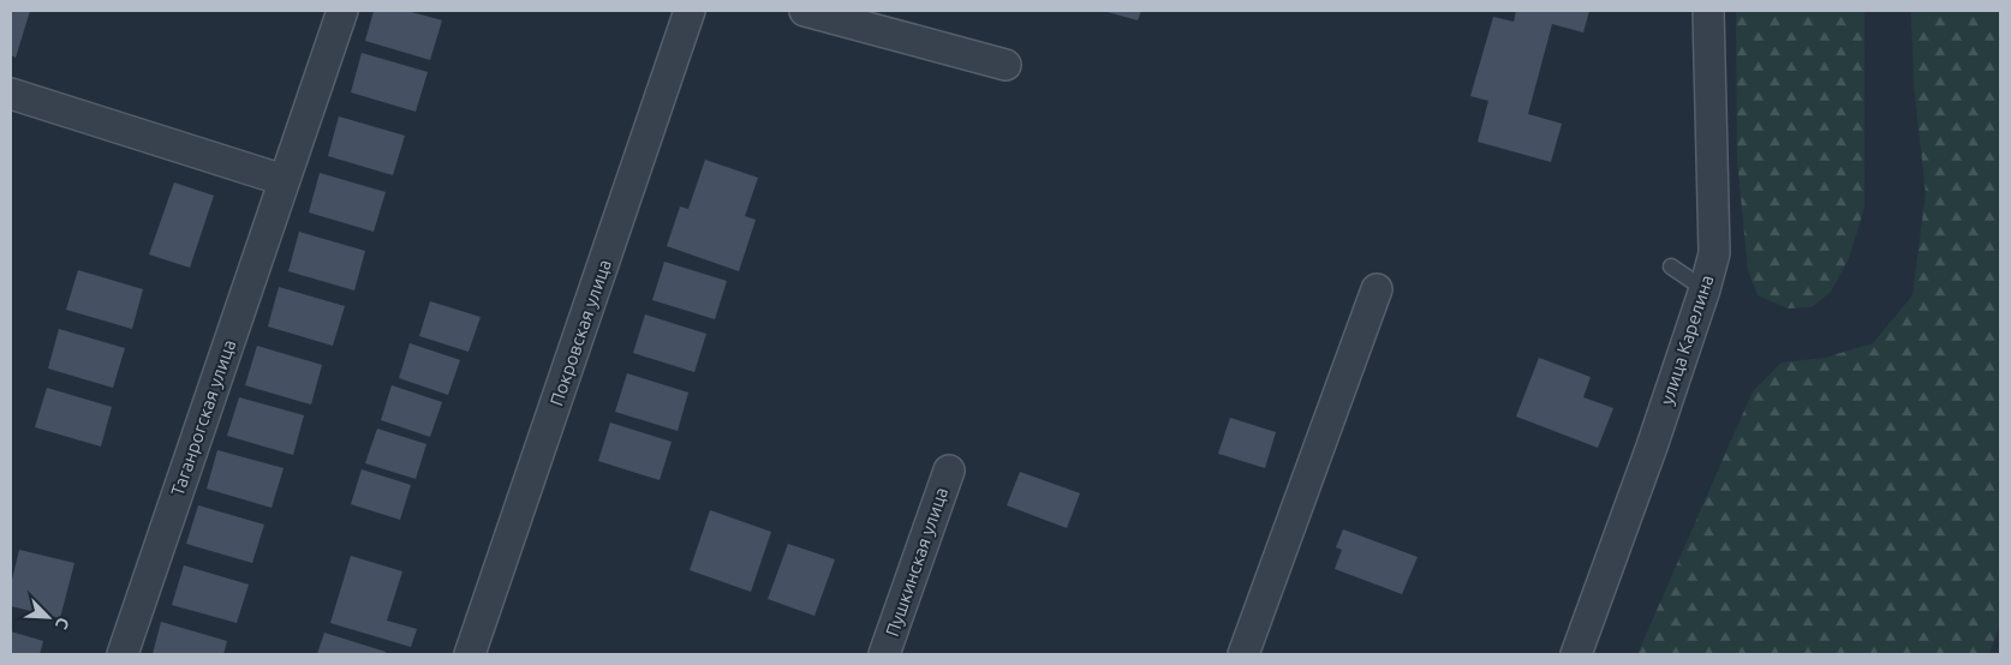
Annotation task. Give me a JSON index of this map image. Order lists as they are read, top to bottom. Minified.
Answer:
{"streets":{"street":["Покровская улица","улица Карелина","Таганрогская улица","Пушкинская улица"]},"north":"bottom right"}
